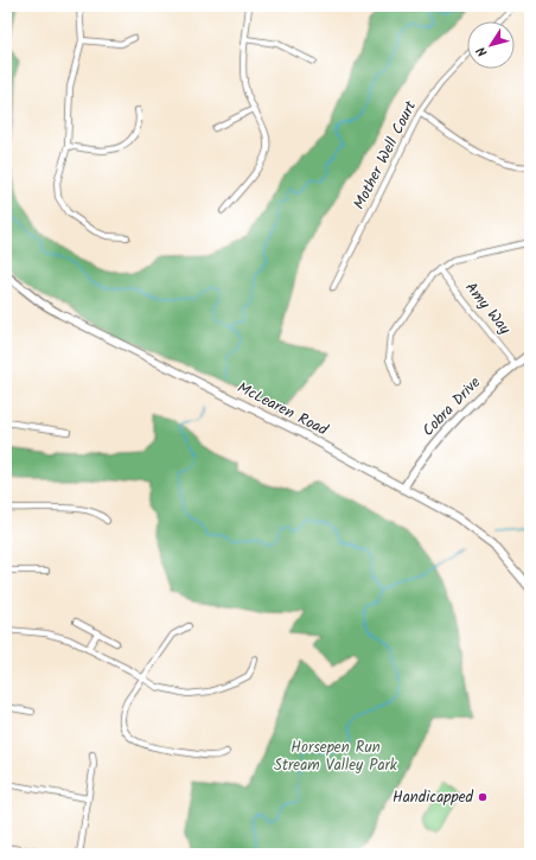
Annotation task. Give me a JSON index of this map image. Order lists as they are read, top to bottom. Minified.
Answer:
{"streets":{"main road":["Cobra Drive","McLearen Road"],"street":["Mother Well Court","Amy Way"]},"crossings":[["Amy Way","Cobra Drive"],["Cobra Drive","McLearen Road"]],"parks":["Horsepen Run Stream Valley Park"],"places":["Handicapped"],"north":"bottom left"}
